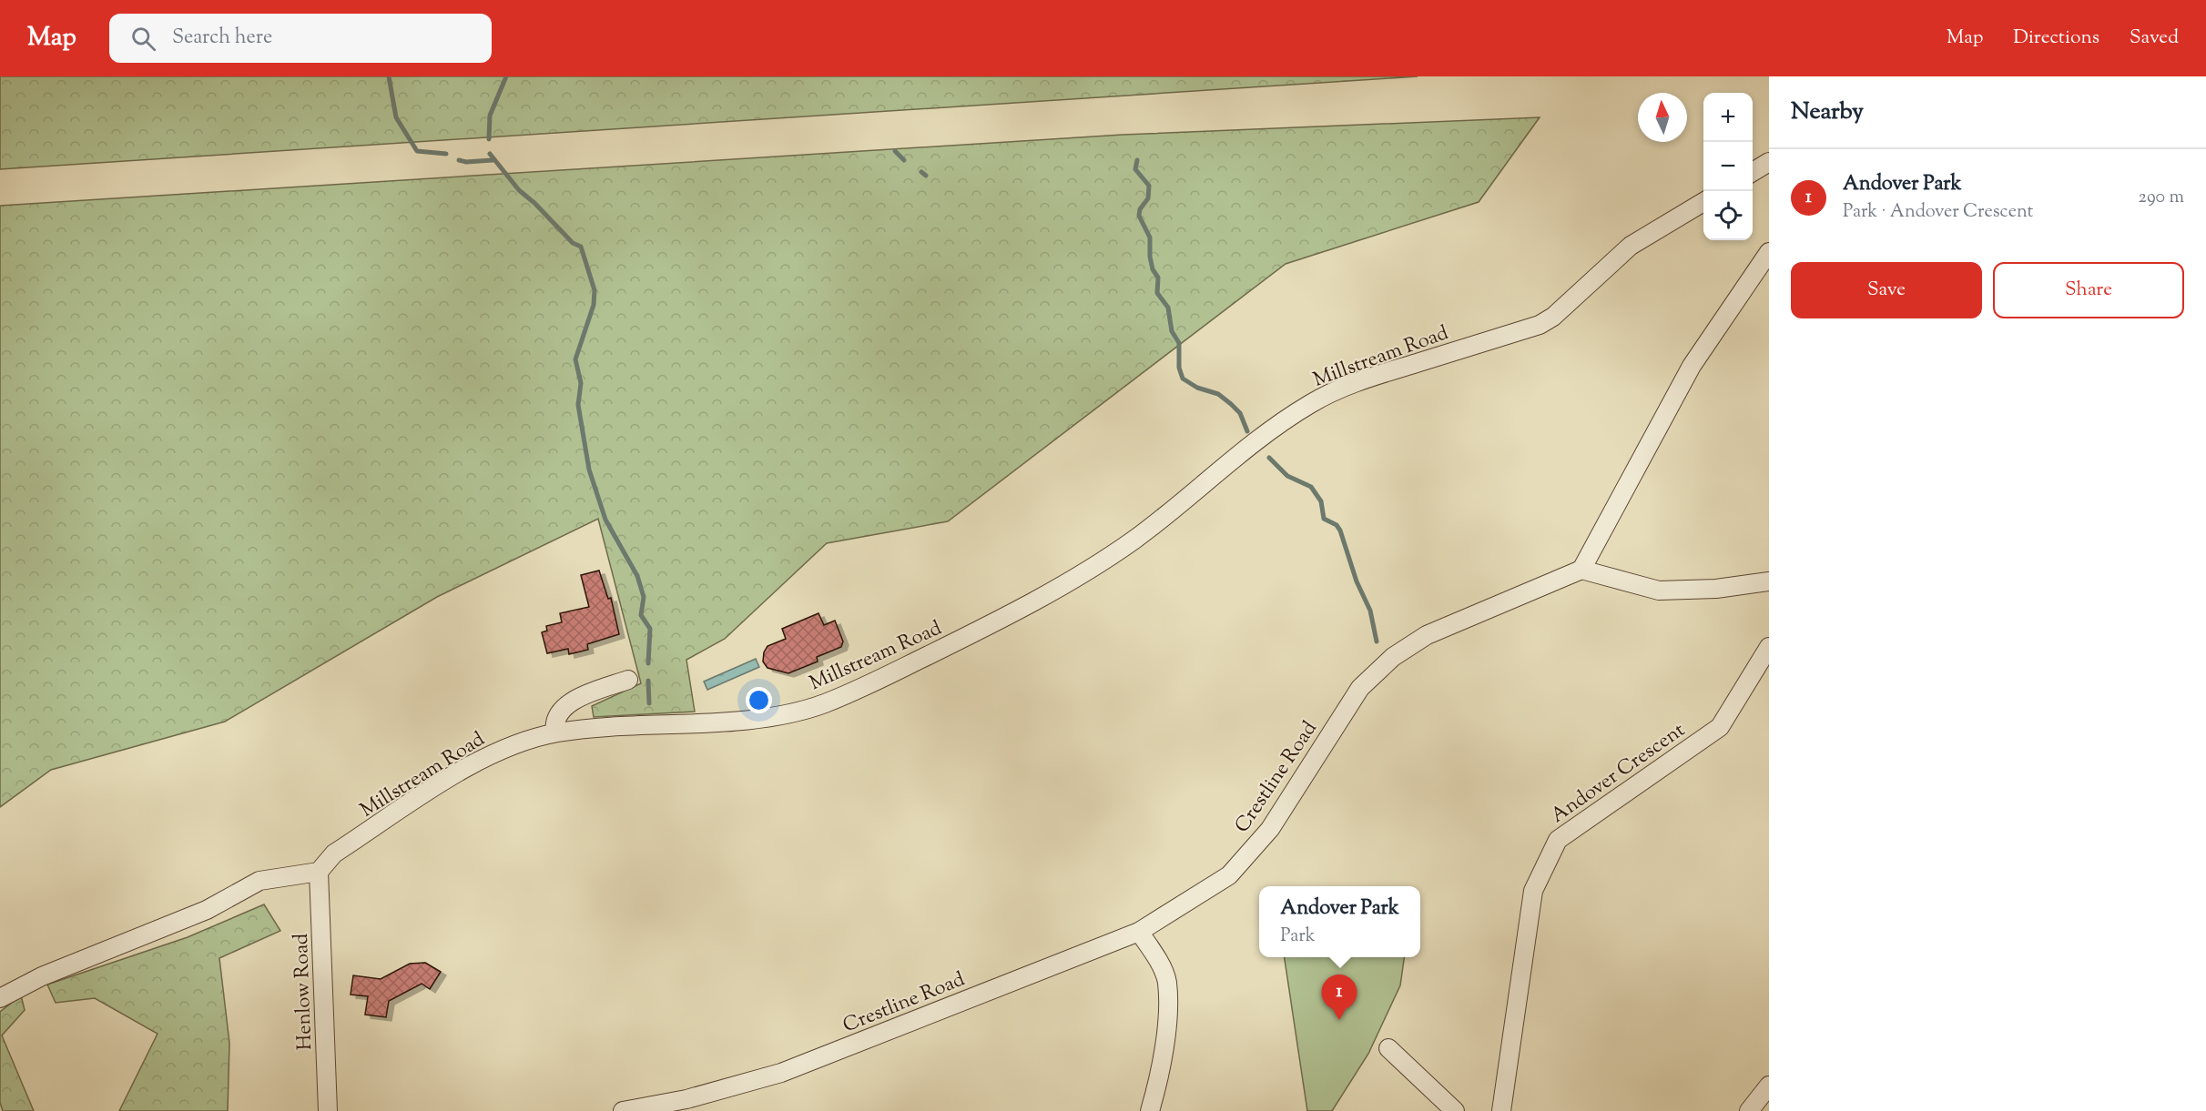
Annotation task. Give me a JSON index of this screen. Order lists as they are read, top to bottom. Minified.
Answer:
{"streets":{"street":["Millstream Road","Andover Crescent","Crestline Road","Henlow Road"]},"crossings":[["Millstream Road","Henlow Road"]],"north":"top","page":{"header":"Map","search":"Search here","nav":["Map","Directions","Saved"],"heading":"Nearby","map_buttons":["+","−"],"list":[{"mark":"1","name":"Andover Park","note":"Park · Andover Crescent","value":"290 m"}],"buttons":["Save","Share"],"popup":["Andover Park","Park"],"pins":"1"}}
